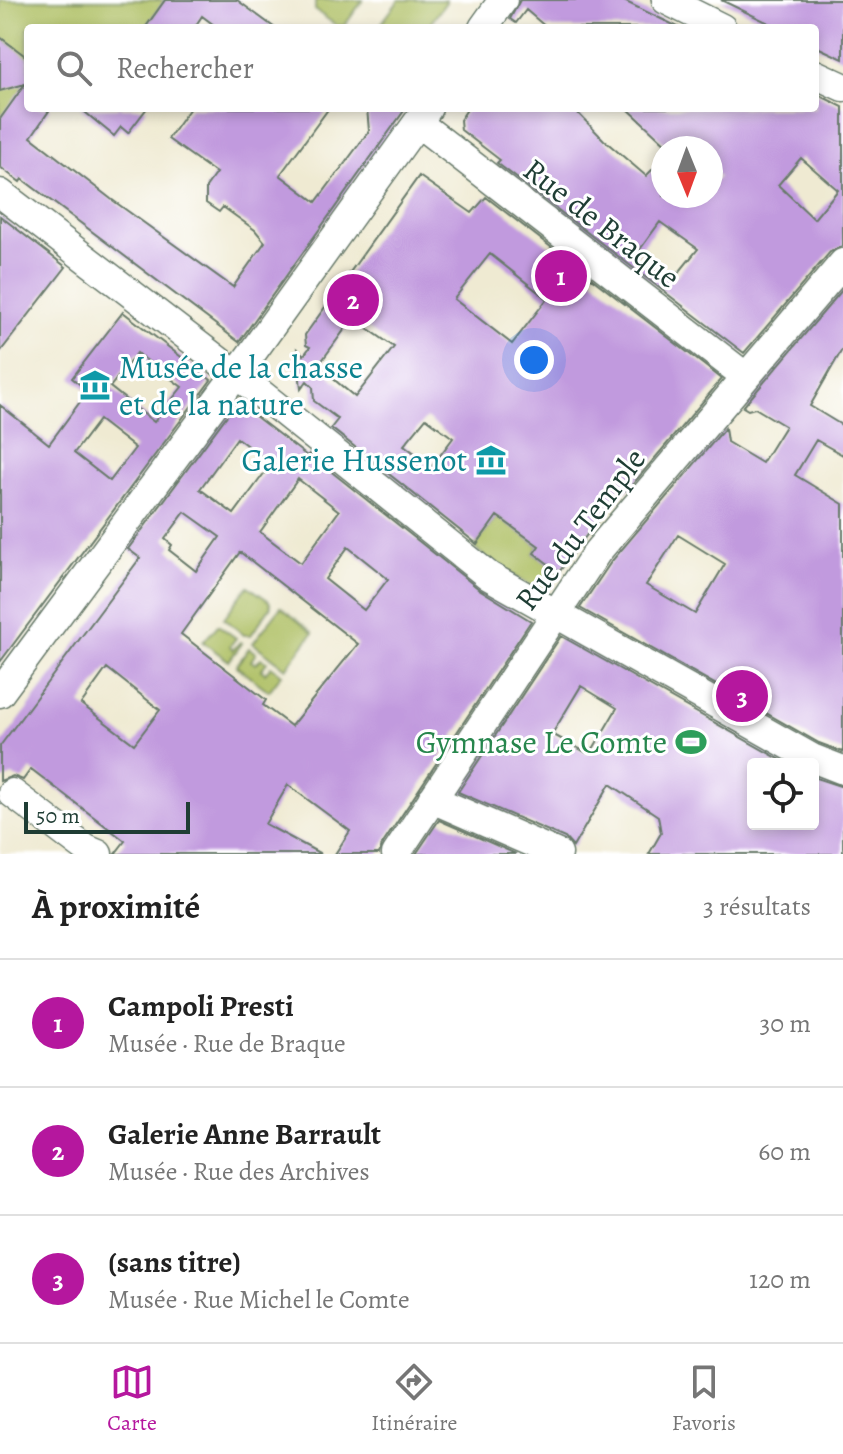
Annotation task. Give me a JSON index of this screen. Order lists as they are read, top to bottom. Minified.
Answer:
{"streets":{"street":["Rue de Braque","Rue du Temple"]},"crossings":[["Rue de Braque","Rue du Temple"]],"places":{"museum":["Musée de la chasse et de la nature","Galerie Hussenot"],"sports":["Gymnase Le Comte"]},"scale_bar":"50 m","north":"bottom","page":{"search":"Rechercher","pins":["1","2","3"],"scale":"50 m","heading":["À proximité","3 résultats"],"list":[{"mark":"1","name":"Campoli Presti","note":"Musée · Rue de Braque","value":"30 m"},{"mark":"2","name":"Galerie Anne Barrault","note":"Musée · Rue des Archives","value":"60 m"},{"mark":"3","name":"(sans titre)","note":"Musée · Rue Michel le Comte","value":"120 m"}],"nav":["Carte","Itinéraire","Favoris"]}}
